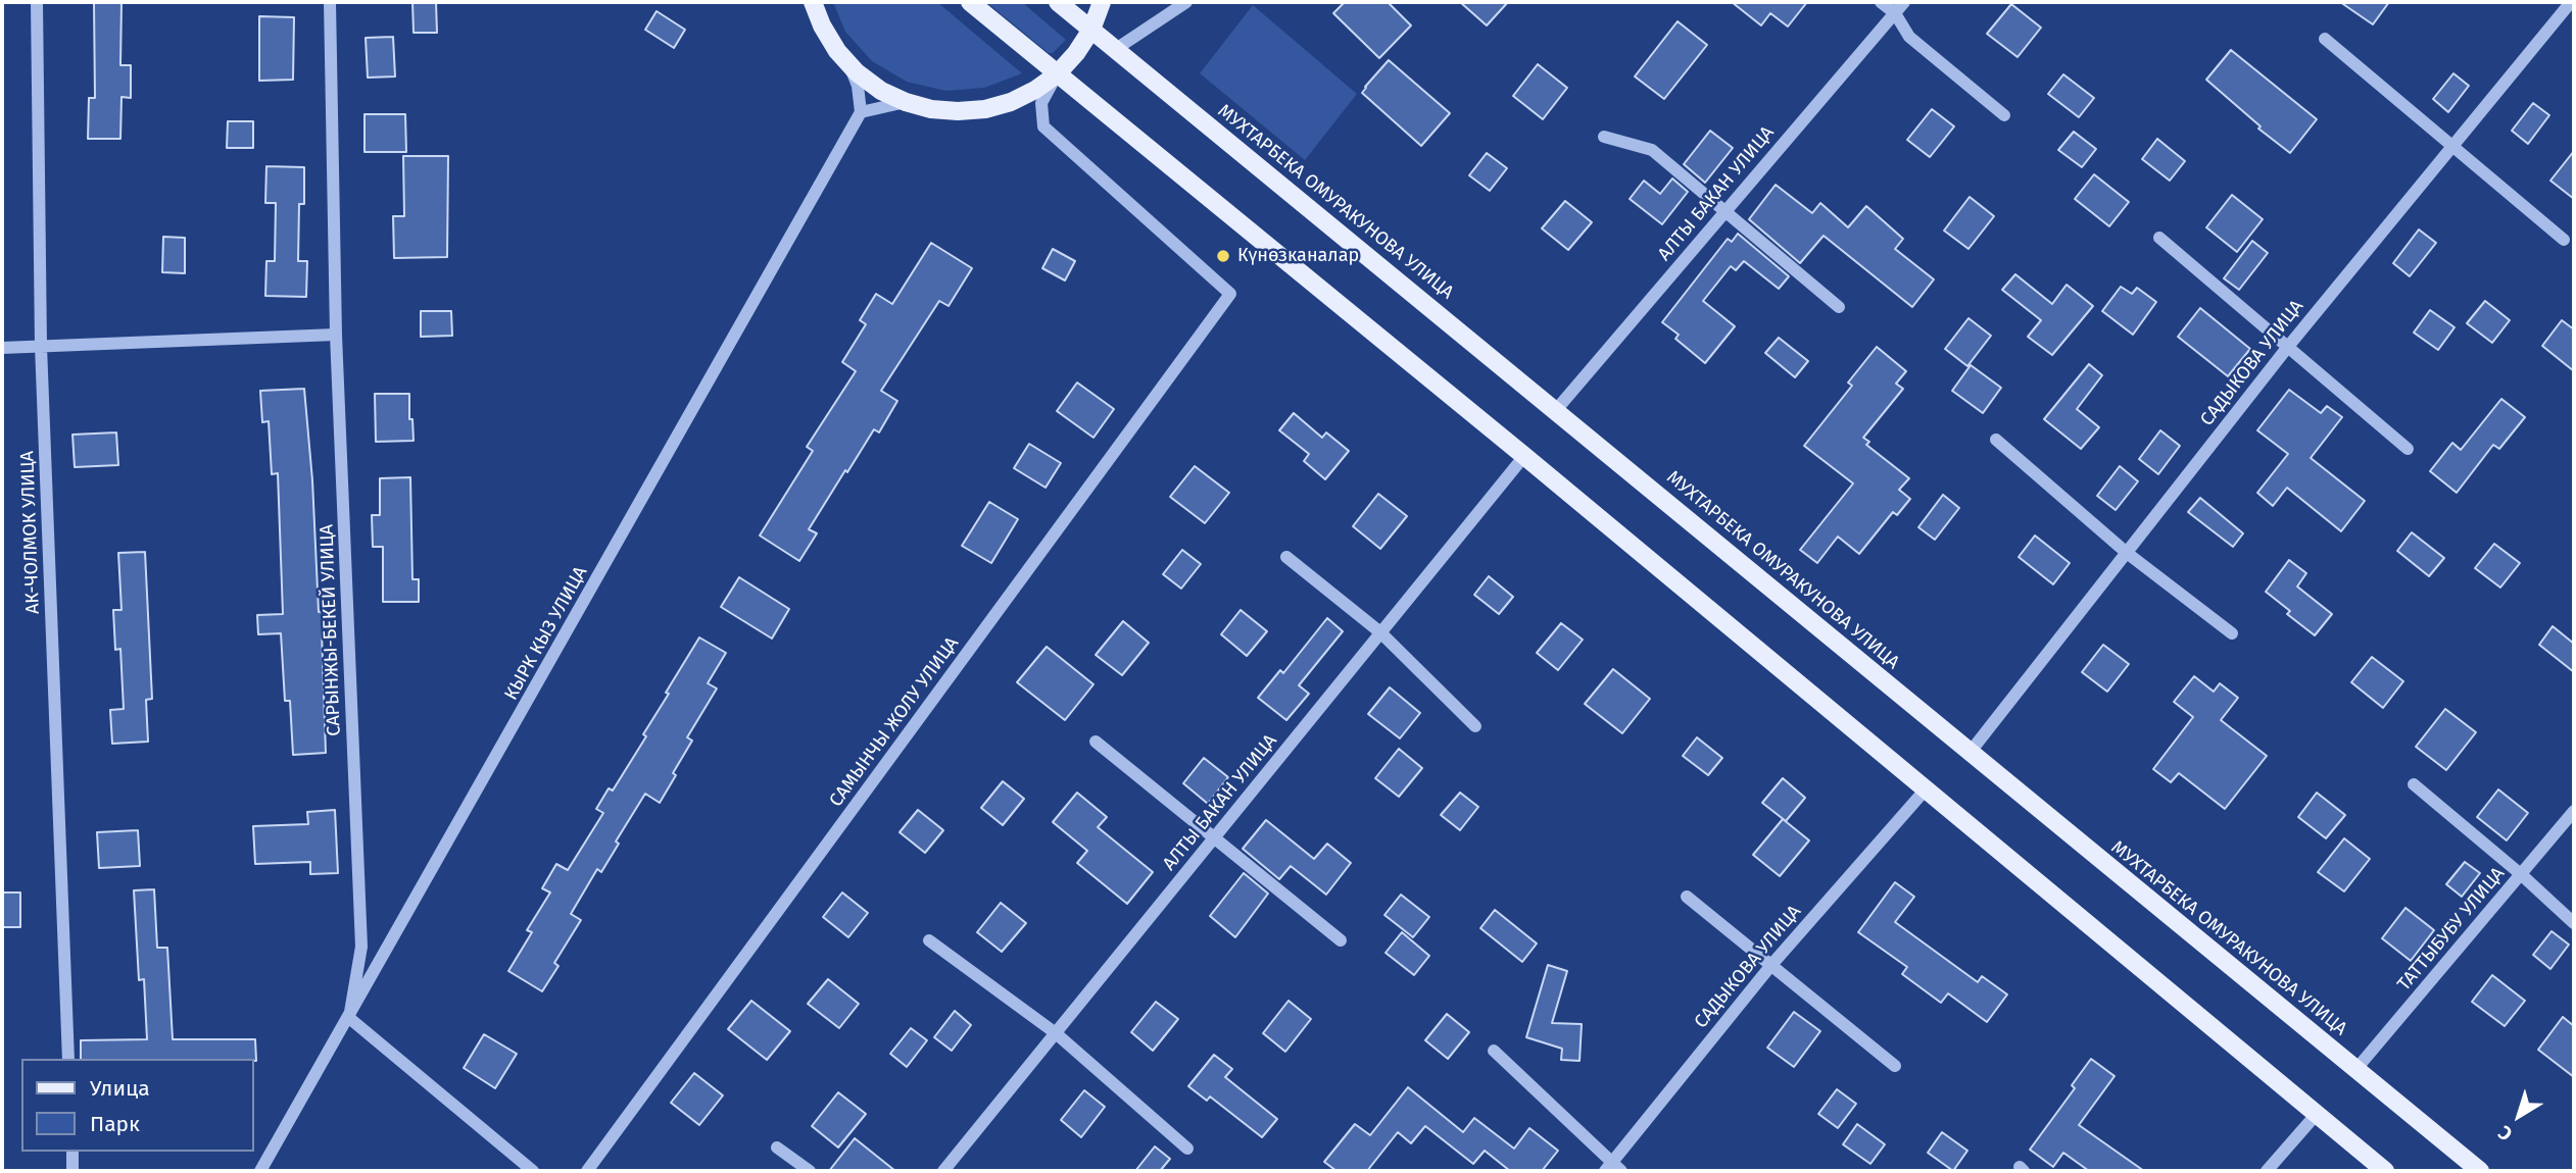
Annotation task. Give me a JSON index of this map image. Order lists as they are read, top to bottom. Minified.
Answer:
{"streets":{"main road":["МУХТАРБЕКА ОМУРАКУНОВА УЛИЦА"],"street":["АЛТЫ БАКАН УЛИЦА","САДЫКОВА УЛИЦА","АК-ЧОЛМОК УЛИЦА","САРЫНЖЫ-БЕКЕЙ УЛИЦА","КЫРК КЫЗ УЛИЦА","САМЫНЧЫ ЖОЛУ УЛИЦА","ТАТТЫБУБУ УЛИЦА"]},"crossings":[["АЛТЫ БАКАН УЛИЦА","МУХТАРБЕКА ОМУРАКУНОВА УЛИЦА"],["МУХТАРБЕКА ОМУРАКУНОВА УЛИЦА","САДЫКОВА УЛИЦА"],["МУХТАРБЕКА ОМУРАКУНОВА УЛИЦА","ТАТТЫБУБУ УЛИЦА"],["САРЫНЖЫ-БЕКЕЙ УЛИЦА","КЫРК КЫЗ УЛИЦА"]],"places":["Күнөзканалар"],"legend":["Улица","Парк"],"north":"bottom left"}
